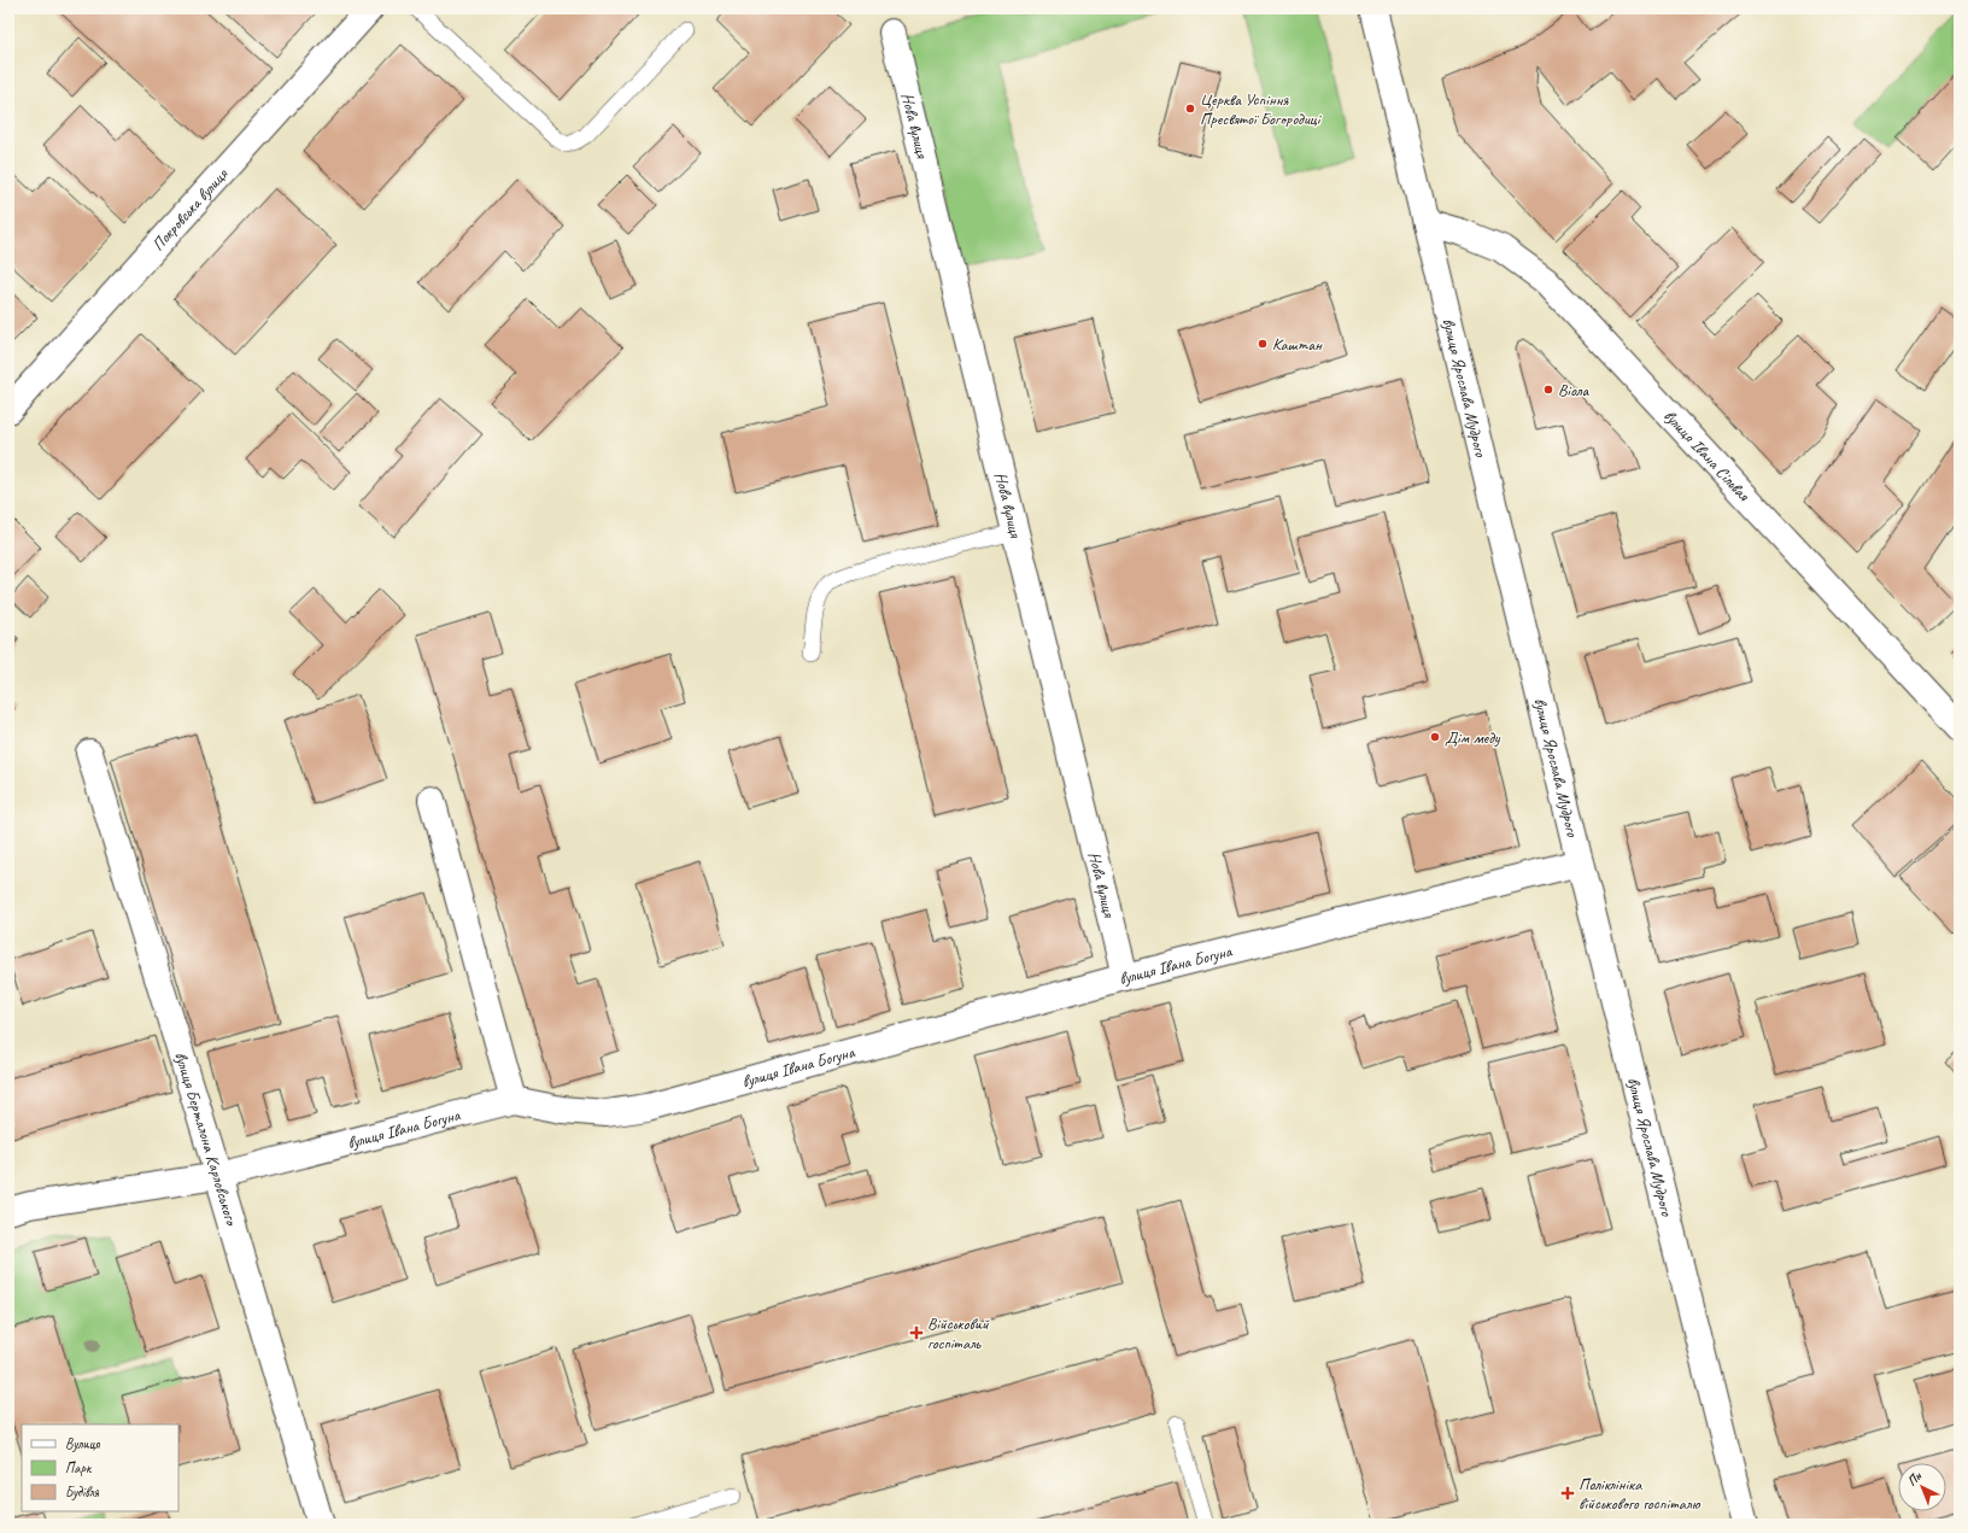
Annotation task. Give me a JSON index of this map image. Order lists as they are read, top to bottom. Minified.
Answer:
{"streets":{"street":["Нова вулиця","Покровська вулиця","вулиця Ярослава Мудрого","вулиця Івана Сільвая","вулиця Івана Богуна","вулиця Берталона Карловського"]},"crossings":[["Нова вулиця","вулиця Івана Богуна"],["вулиця Ярослава Мудрого","вулиця Івана Сільвая"],["вулиця Ярослава Мудрого","вулиця Івана Богуна"],["вулиця Івана Богуна","вулиця Берталона Карловського"]],"places":{"other":["Церква Успіння Пресвятої Богородиці","Каштан","Віола","Дім меду"],"health":["Військовий госпіталь","Поліклініка військового госпіталю"]},"legend":["Вулиця","Парк","Будівля"],"north":"top left"}
